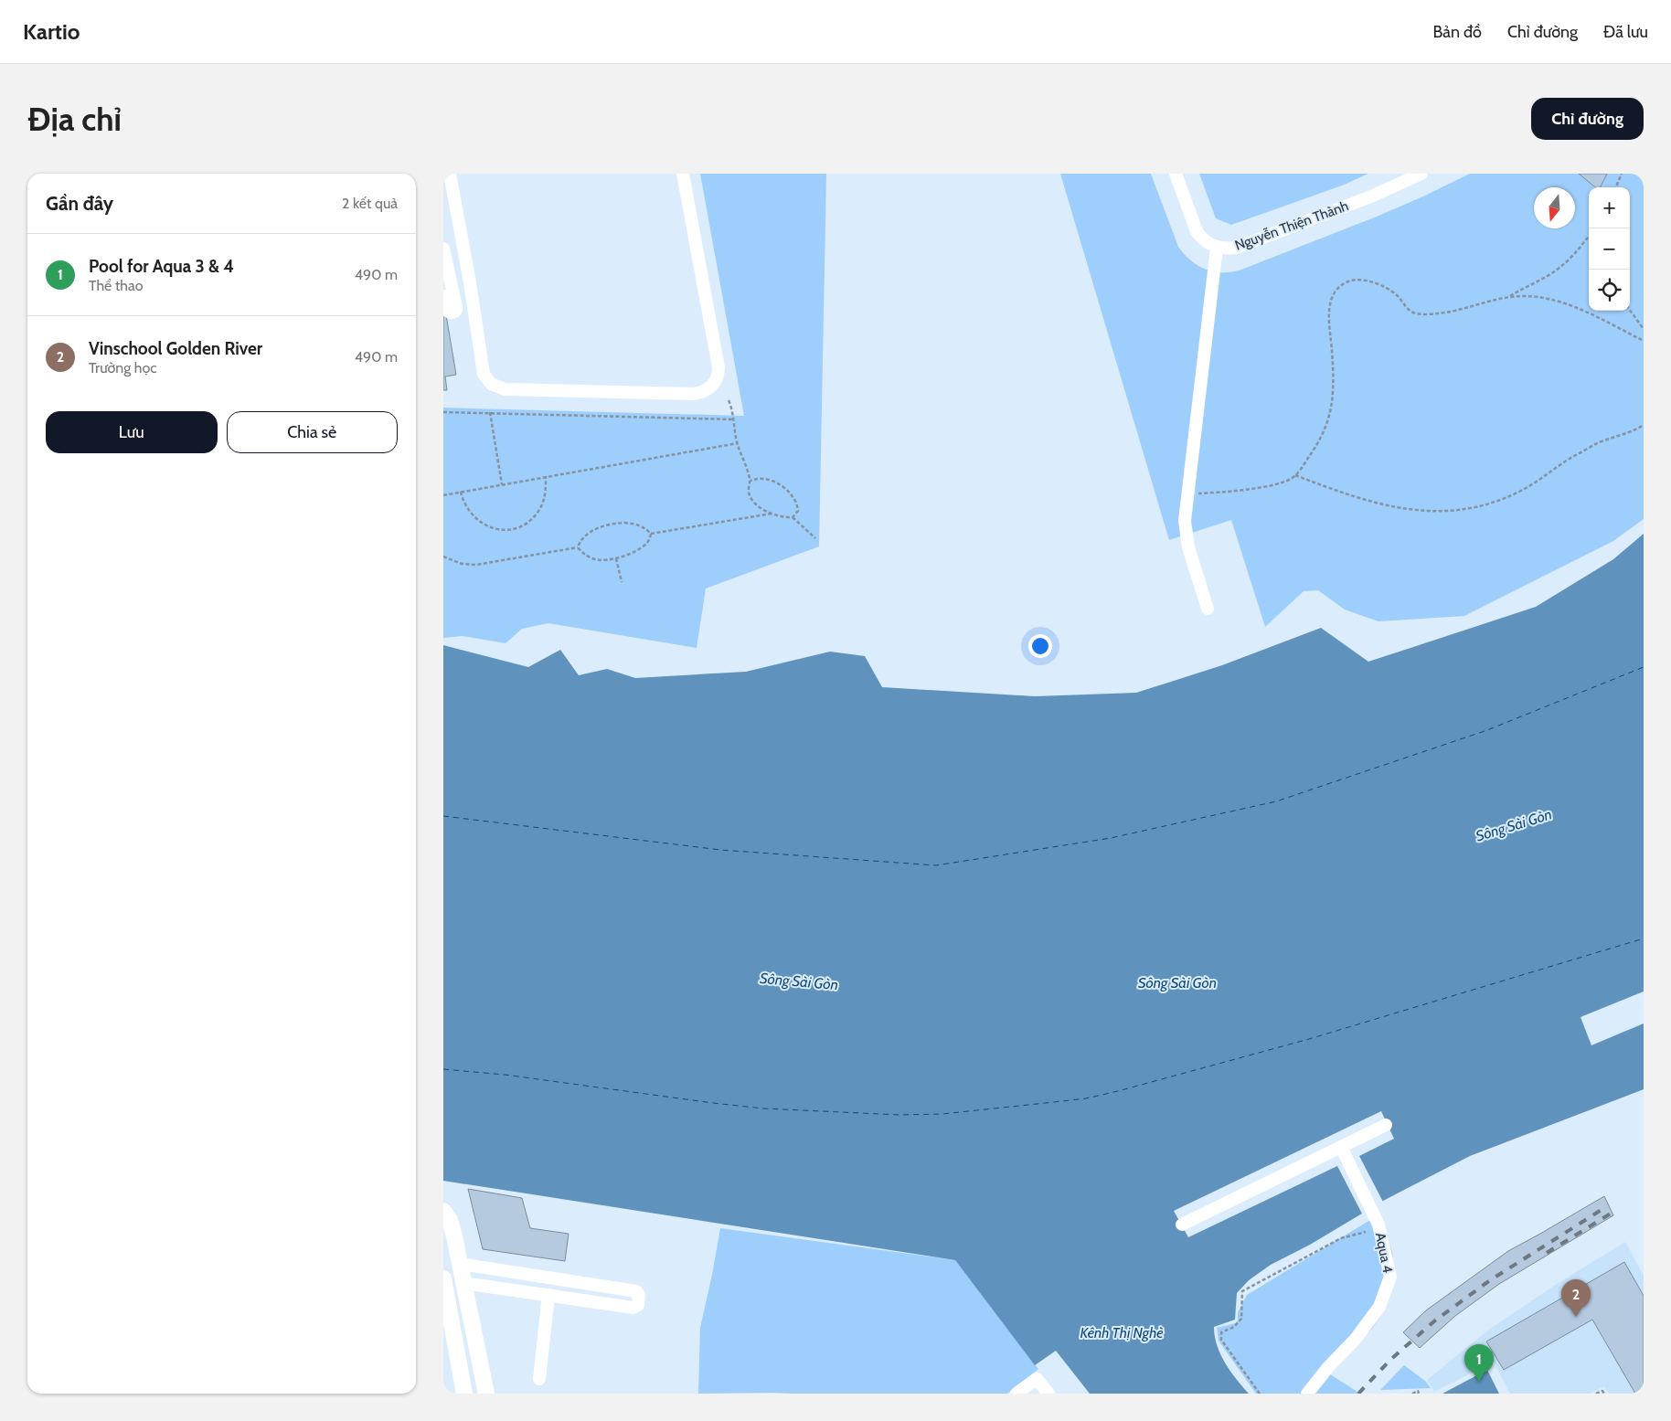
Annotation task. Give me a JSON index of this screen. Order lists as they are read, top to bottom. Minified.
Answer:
{"streets":{"street":["Nguyễn Thiện Thành","Aqua 4"]},"water":["Sông Sài Gòn","Kênh Thị Nghè"],"north":"bottom","page":{"header":"Kartio","nav":["Bản đồ","Chỉ đường","Đã lưu"],"buttons":["Chỉ đường",["Lưu","Chia sẻ"]],"title":"Địa chỉ","heading":["Gần đây","2 kết quả"],"map_buttons":["+","−"],"list":[{"mark":"1","name":"Pool for Aqua 3 & 4","note":"Thể thao","value":"490 m"},{"mark":"2","name":"Vinschool Golden River","note":"Trường học","value":"490 m"}],"pins":["2","1"]}}
